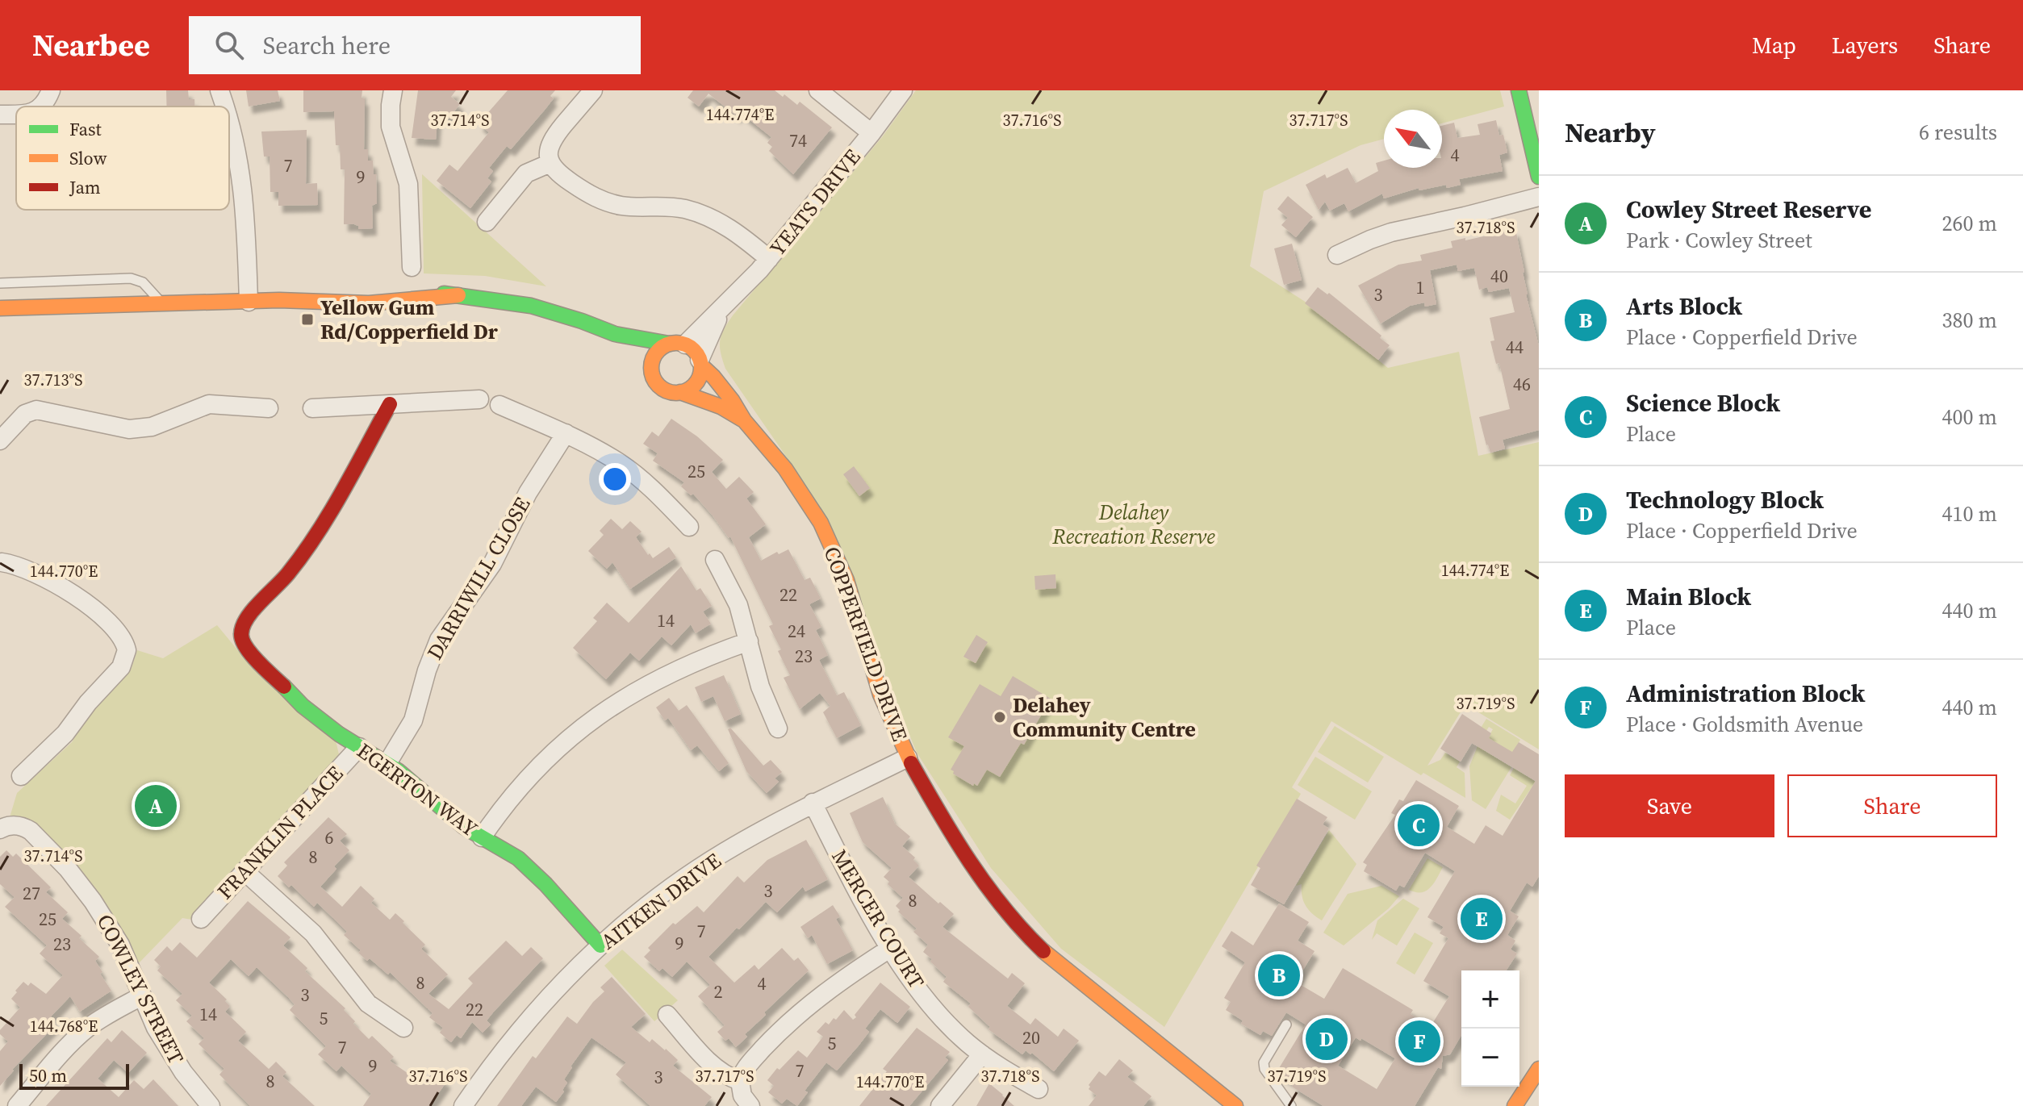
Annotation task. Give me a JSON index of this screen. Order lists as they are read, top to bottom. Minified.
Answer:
{"streets":{"street":["YEATS DRIVE","DARRIWILL CLOSE","COPPERFIELD DRIVE","EGERTON WAY","FRANKLIN PLACE","AITKEN DRIVE","MERCER COURT","COWLEY STREET"]},"crossings":[["YEATS DRIVE","COPPERFIELD DRIVE"],["DARRIWILL CLOSE","EGERTON WAY"],["COPPERFIELD DRIVE","AITKEN DRIVE"],["EGERTON WAY","FRANKLIN PLACE"],["EGERTON WAY","AITKEN DRIVE"],["AITKEN DRIVE","MERCER COURT"]],"parks":["Delahey Recreation Reserve"],"places":{"transit":["Yellow Gum Rd/Copperfield Dr"],"other":["Delahey Community Centre"]},"house_numbers":["74","4","7","9","40","1","3","44","46","25","22","14","24","23","6","8","3","27","8","25","7","9","23","8","4","2","3","22","14","5","20","5","7","9","7","3","8"],"legend":["Fast","Slow","Jam"],"scale_bar":"50 m","north":"top left","page":{"header":"Nearbee","search":"Search here","nav":["Map","Layers","Share"],"heading":["Nearby","6 results"],"list":[{"mark":"A","name":"Cowley Street Reserve","note":"Park · Cowley Street","value":"260 m"},{"mark":"B","name":"Arts Block","note":"Place · Copperfield Drive","value":"380 m"},{"mark":"C","name":"Science Block","note":"Place","value":"400 m"},{"mark":"D","name":"Technology Block","note":"Place · Copperfield Drive","value":"410 m"},{"mark":"E","name":"Main Block","note":"Place","value":"440 m"},{"mark":"F","name":"Administration Block","note":"Place · Goldsmith Avenue","value":"440 m"}],"buttons":["Save","Share"],"pins":["A","C","E","B","D","F"],"map_buttons":["+","−"],"scale":"50 m"},"coordinates":["144.774°E","37.714°S","37.716°S","37.717°S","37.718°S","37.713°S","144.770°E","37.719°S","144.768°E"]}
